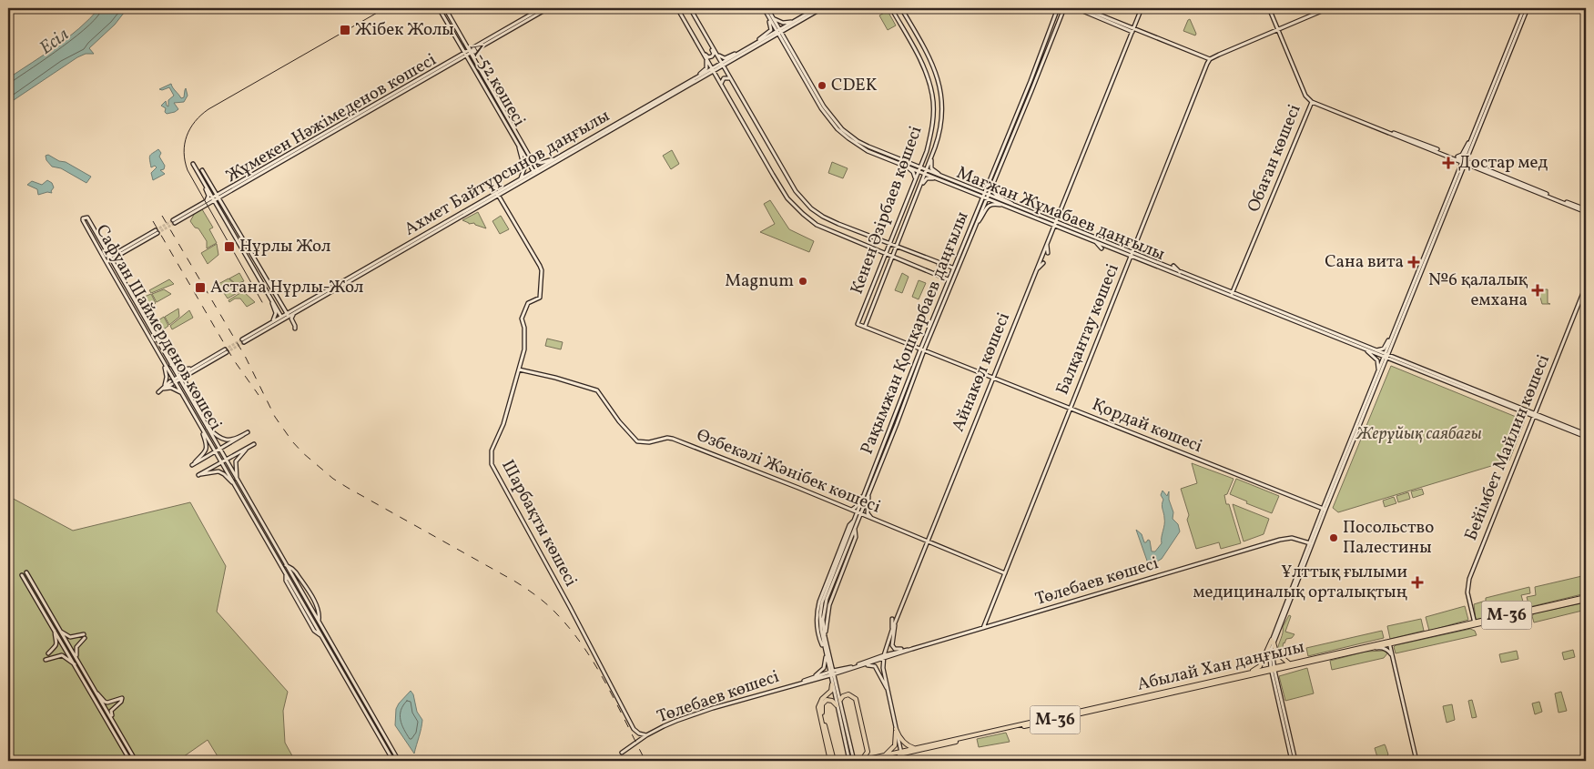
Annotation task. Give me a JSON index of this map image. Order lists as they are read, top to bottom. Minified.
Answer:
{"streets":{"main road":["M-36","Абылай Хан даңғылы"],"street":["А-52 көшесі","Жұмекен Нәжімеденов көшесі","Обаған көшесі","Ахмет Байтұрсынов даңғылы","Кенен Әзірбаев көшесі","Мағжан Жұмабаев даңғылы","Сафуан Шаймерденов көшесі","Балқантау көшесі","Рақымжан Қошқарбаев даңғылы","Айнакөл көшесі","Қордай көшесі","Бейімбет Майлин көшесі","Өзбекәлі Жәнібек көшесі","Шарбақты көшесі","Төлебаев көшесі"]},"crossings":[["А-52 көшесі","Жұмекен Нәжімеденов көшесі"],["А-52 көшесі","Ахмет Байтұрсынов даңғылы"],["Обаған көшесі","Мағжан Жұмабаев даңғылы"],["Ахмет Байтұрсынов даңғылы","Мағжан Жұмабаев даңғылы"],["Ахмет Байтұрсынов даңғылы","Шарбақты көшесі"],["Кенен Әзірбаев көшесі","Мағжан Жұмабаев даңғылы"],["Кенен Әзірбаев көшесі","Қордай көшесі"],["Мағжан Жұмабаев даңғылы","Балқантау көшесі"],["Мағжан Жұмабаев даңғылы","Рақымжан Қошқарбаев даңғылы"],["Мағжан Жұмабаев даңғылы","Айнакөл көшесі"],["Мағжан Жұмабаев даңғылы","Бейімбет Майлин көшесі"],["Балқантау көшесі","Қордай көшесі"],["Балқантау көшесі","Өзбекәлі Жәнібек көшесі"],["Балқантау көшесі","Төлебаев көшесі"],["Рақымжан Қошқарбаев даңғылы","Қордай көшесі"],["Рақымжан Қошқарбаев даңғылы","Өзбекәлі Жәнібек көшесі"],["Рақымжан Қошқарбаев даңғылы","Төлебаев көшесі"],["Айнакөл көшесі","Қордай көшесі"],["Айнакөл көшесі","Өзбекәлі Жәнібек көшесі"],["Айнакөл көшесі","Төлебаев көшесі"],["Айнакөл көшесі","Абылай Хан даңғылы"],["Бейімбет Майлин көшесі","Абылай Хан даңғылы"],["Өзбекәлі Жәнібек көшесі","Шарбақты көшесі"],["Шарбақты көшесі","Төлебаев көшесі"]],"water":["Есіл"],"parks":["Жерұйық саябағы"],"places":{"transit":["Жібек Жолы","Нұрлы Жол","Астана Нұрлы-Жол"],"other":["CDEK","Magnum","Посольство Палестины"],"health":["Достар мед","Сана вита","№6 қалалық емхана","Ұлттық ғылыми медициналық орталықтың"]}}
